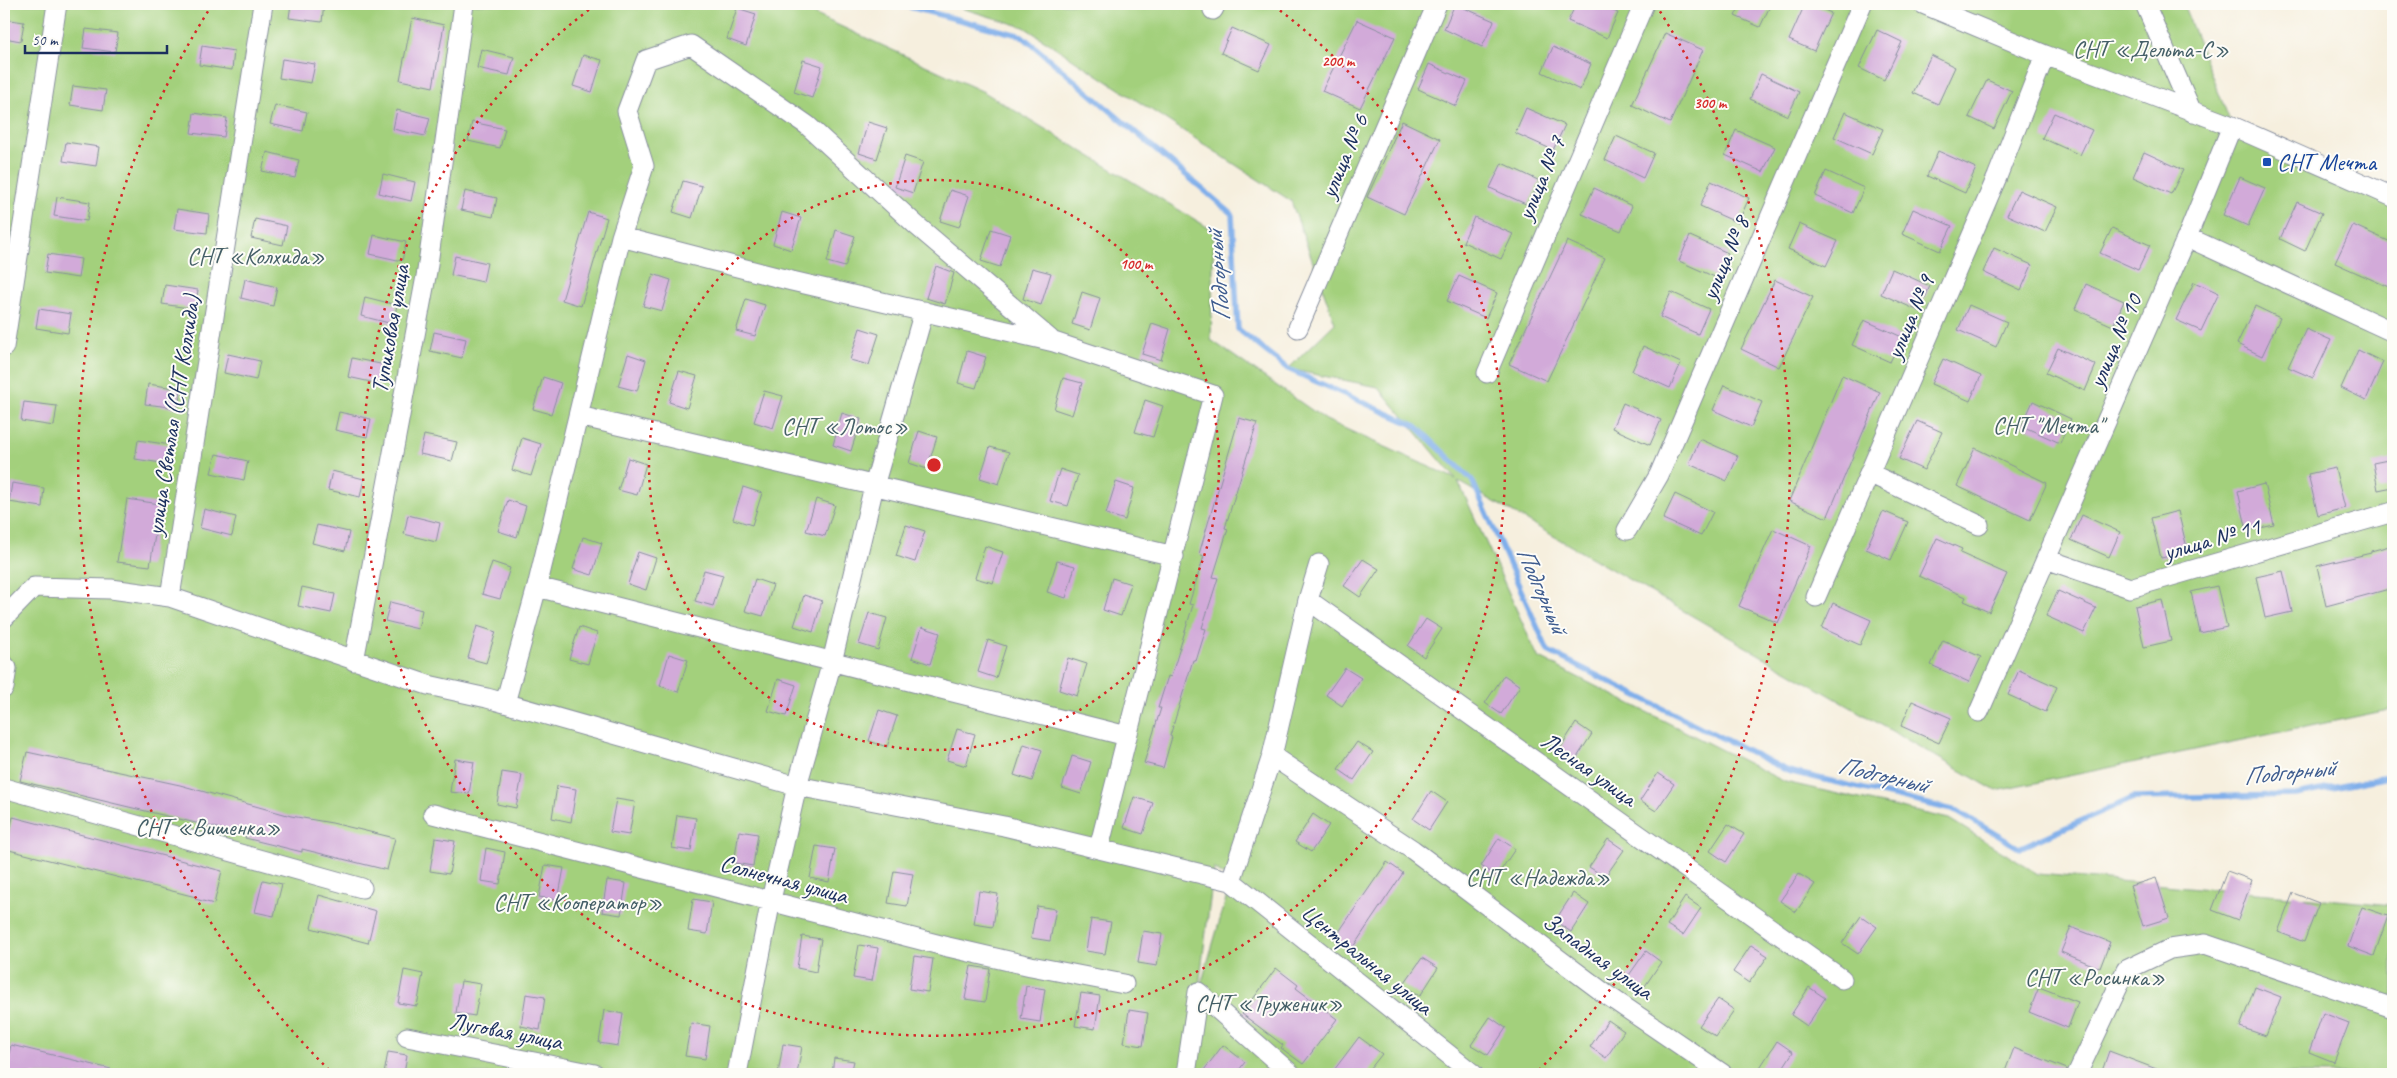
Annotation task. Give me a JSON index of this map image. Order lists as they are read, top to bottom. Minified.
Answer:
{"streets":{"street":["улица № 6","улица № 7","улица № 8","улица № 9","Тупиковая улица","улица № 10","улица Светлая (СНТ Колхида)","улица № 11","Лесная улица","Солнечная улица","Западная улица","Центральная улица","Луговая улица"]},"crossings":[["улица № 10","улица № 11"]],"water":["Подгорный"],"parks":["СНТ «Дельта-С»","СНТ «Колхида»","СНТ \"Мечта\"","СНТ «Лотос»","СНТ «Вишенка»","СНТ «Надежда»","СНТ «Кооператор»","СНТ «Росинка»","СНТ «Труженик»"],"places":{"transit":["СНТ Мечта"]},"scale_bar":"50 m","rings":["200 m","300 m","100 m"]}
